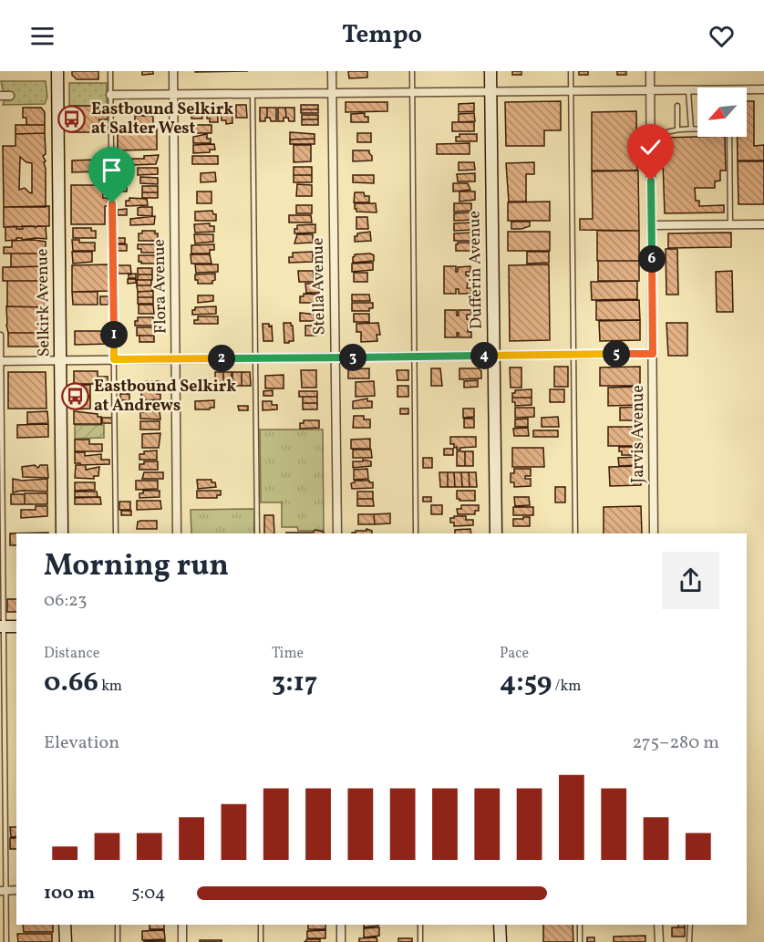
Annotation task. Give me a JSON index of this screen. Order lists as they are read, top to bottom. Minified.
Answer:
{"streets":{"main road":["Dufferin Avenue","Selkirk Avenue"],"street":["Flora Avenue","Stella Avenue","Jarvis Avenue"]},"places":{"bus stop":["Eastbound Selkirk at Salter West","Eastbound Selkirk at Andrews"]},"north":"bottom left","page":{"header":"Tempo","pins":["6","1","5","4","3","2"],"heading":["Morning run","06:23"],"stats":[["Distance","0.66 km"],["Time","3:17"],["Pace","4:59 /km"]],"chart":["Elevation","275–280 m"],"list":[{"name":"100 m","note":"5:04"}]}}
